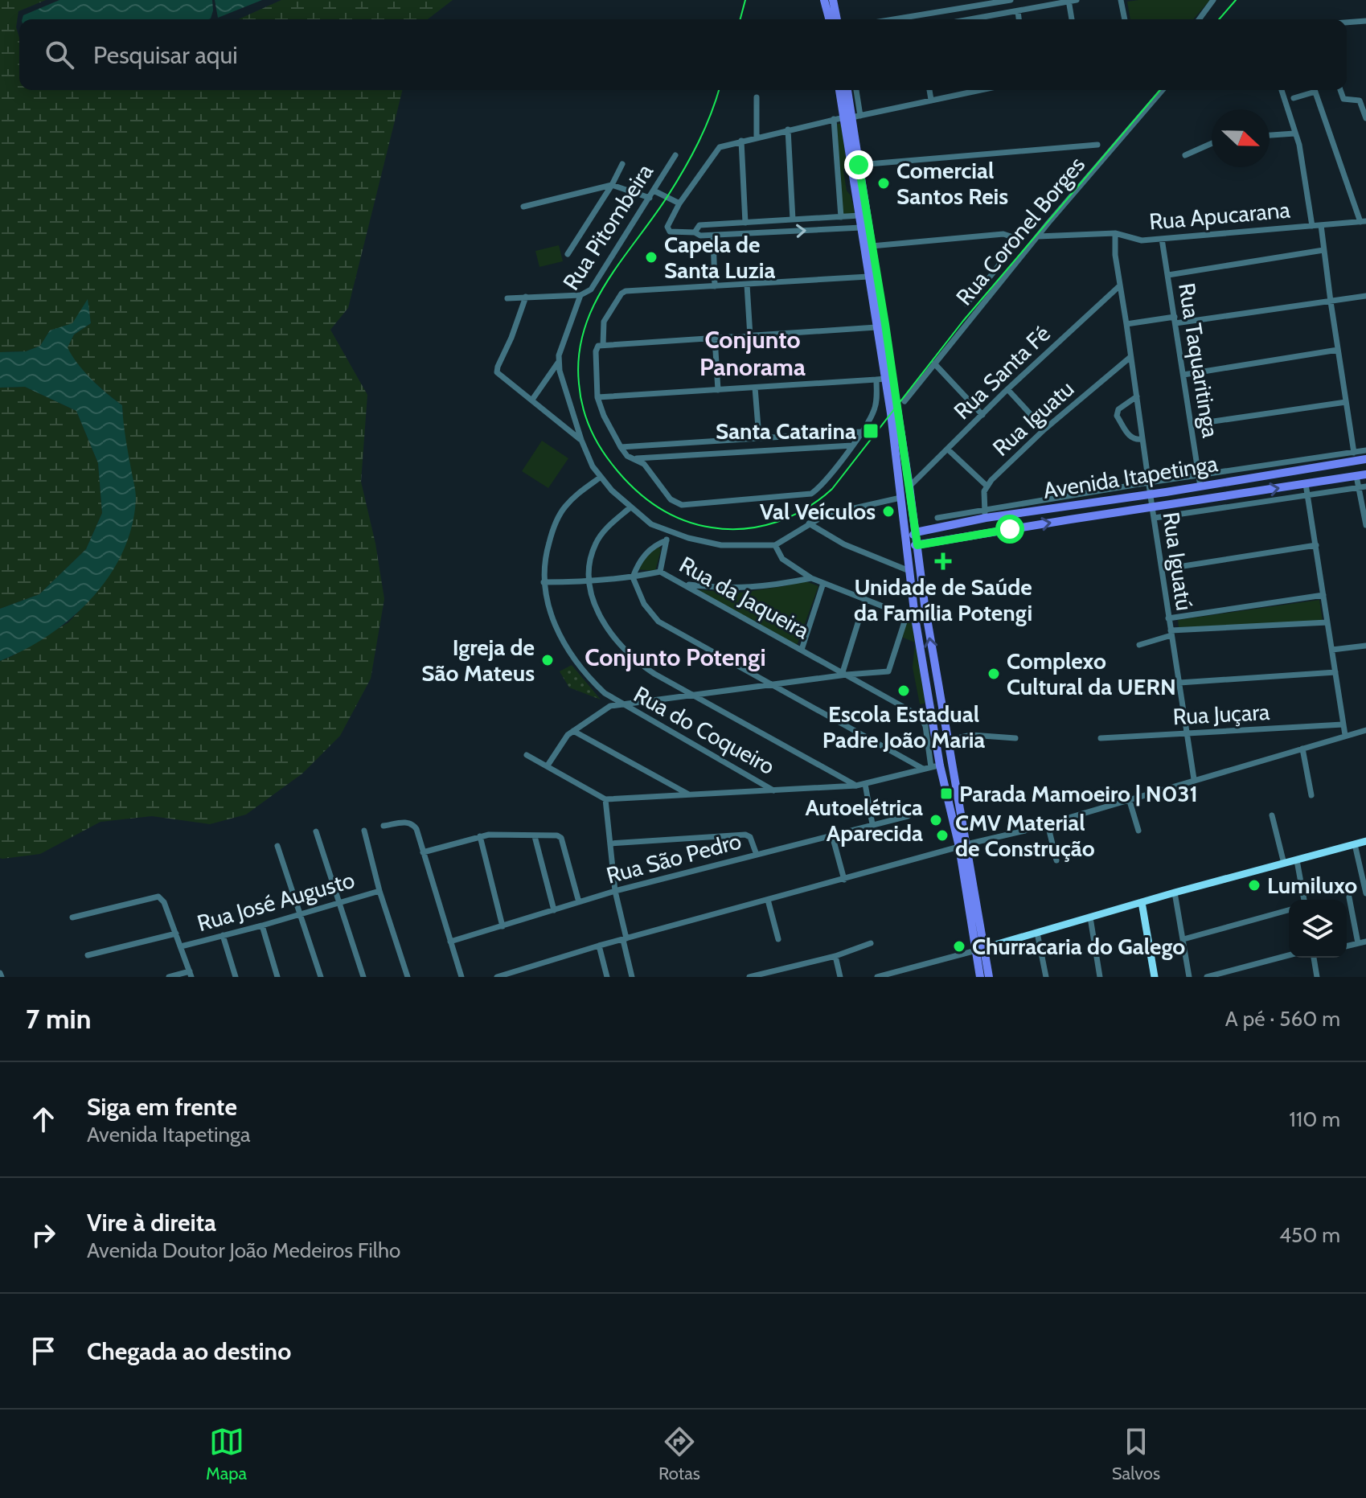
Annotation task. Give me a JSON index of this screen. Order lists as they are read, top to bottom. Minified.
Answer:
{"streets":{"main road":["Avenida Itapetinga"],"street":["Rua Apucarana","Rua Pitombeira","Rua Coronel Borges","Rua Taquaritinga","Rua Santa Fé","Rua Iguatu","Rua Iguatú","Rua da Jaqueira","Rua Juçara","Rua do Coqueiro","Rua São Pedro","Rua José Augusto"]},"crossings":[["Rua Apucarana","Rua Coronel Borges"],["Rua Apucarana","Rua Taquaritinga"],["Rua Apucarana","Rua Iguatú"],["Rua Taquaritinga","Avenida Itapetinga"],["Rua Santa Fé","Rua Iguatu"],["Rua Santa Fé","Avenida Itapetinga"],["Rua Santa Fé","Rua Iguatú"],["Rua Iguatu","Avenida Itapetinga"],["Rua Iguatu","Rua Iguatú"],["Avenida Itapetinga","Rua Iguatú"],["Rua Iguatú","Rua Juçara"],["Rua da Jaqueira","Rua do Coqueiro"]],"districts":["Conjunto Panorama","Conjunto Potengi"],"places":{"other":["Comercial Santos Reis","Capela de Santa Luzia","Val Veículos","Igreja de São Mateus","Complexo Cultural da UERN","Escola Estadual Padre João Maria","Autoelétrica Aparecida","CMV Material de Construção","Lumiluxo","Churracaria do Galego"],"transit":["Santa Catarina","Parada Mamoeiro | N031"],"health":["Unidade de Saúde da Família Potengi"]},"north":"right","page":{"search":"Pesquisar aqui","heading":["7 min","A pé · 560 m"],"list":[["Siga em frente","Avenida Itapetinga","110 m"],["Vire à direita","Avenida Doutor João Medeiros Filho","450 m"],"Chegada ao destino"],"nav":["Mapa","Rotas","Salvos"]}}
